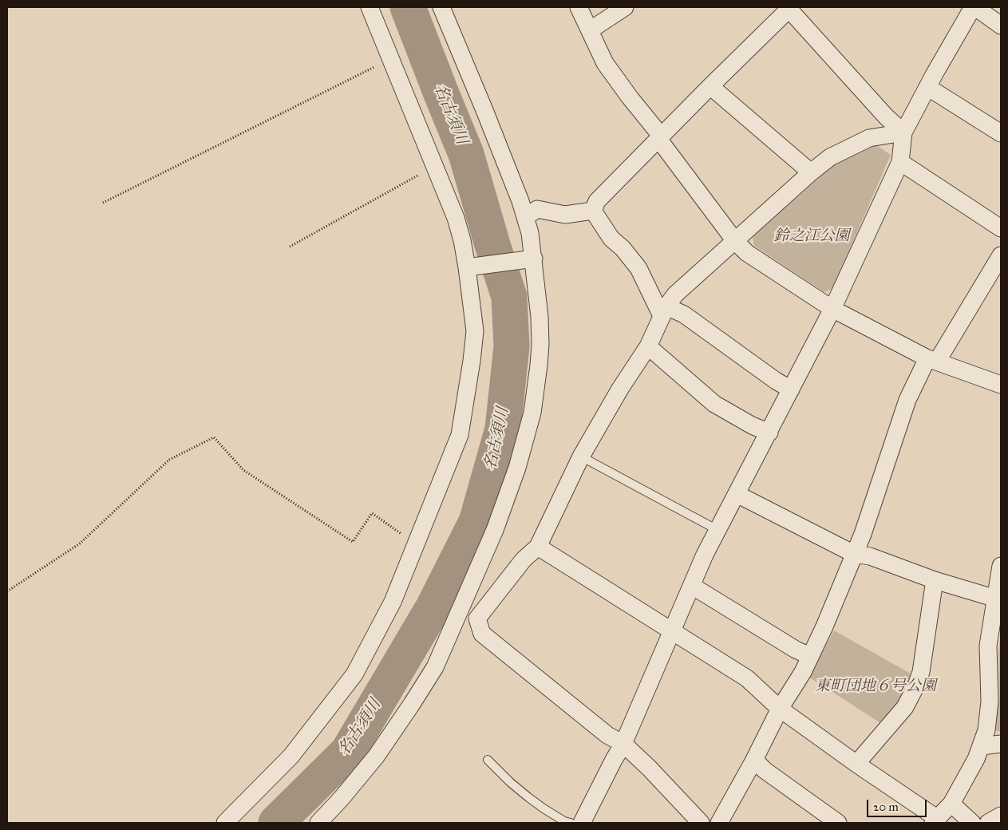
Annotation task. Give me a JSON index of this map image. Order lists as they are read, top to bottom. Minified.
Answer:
{"water":["名古須川"],"parks":["鈴之江公園","東町団地６号公園"],"scale_bar":"20 m"}
